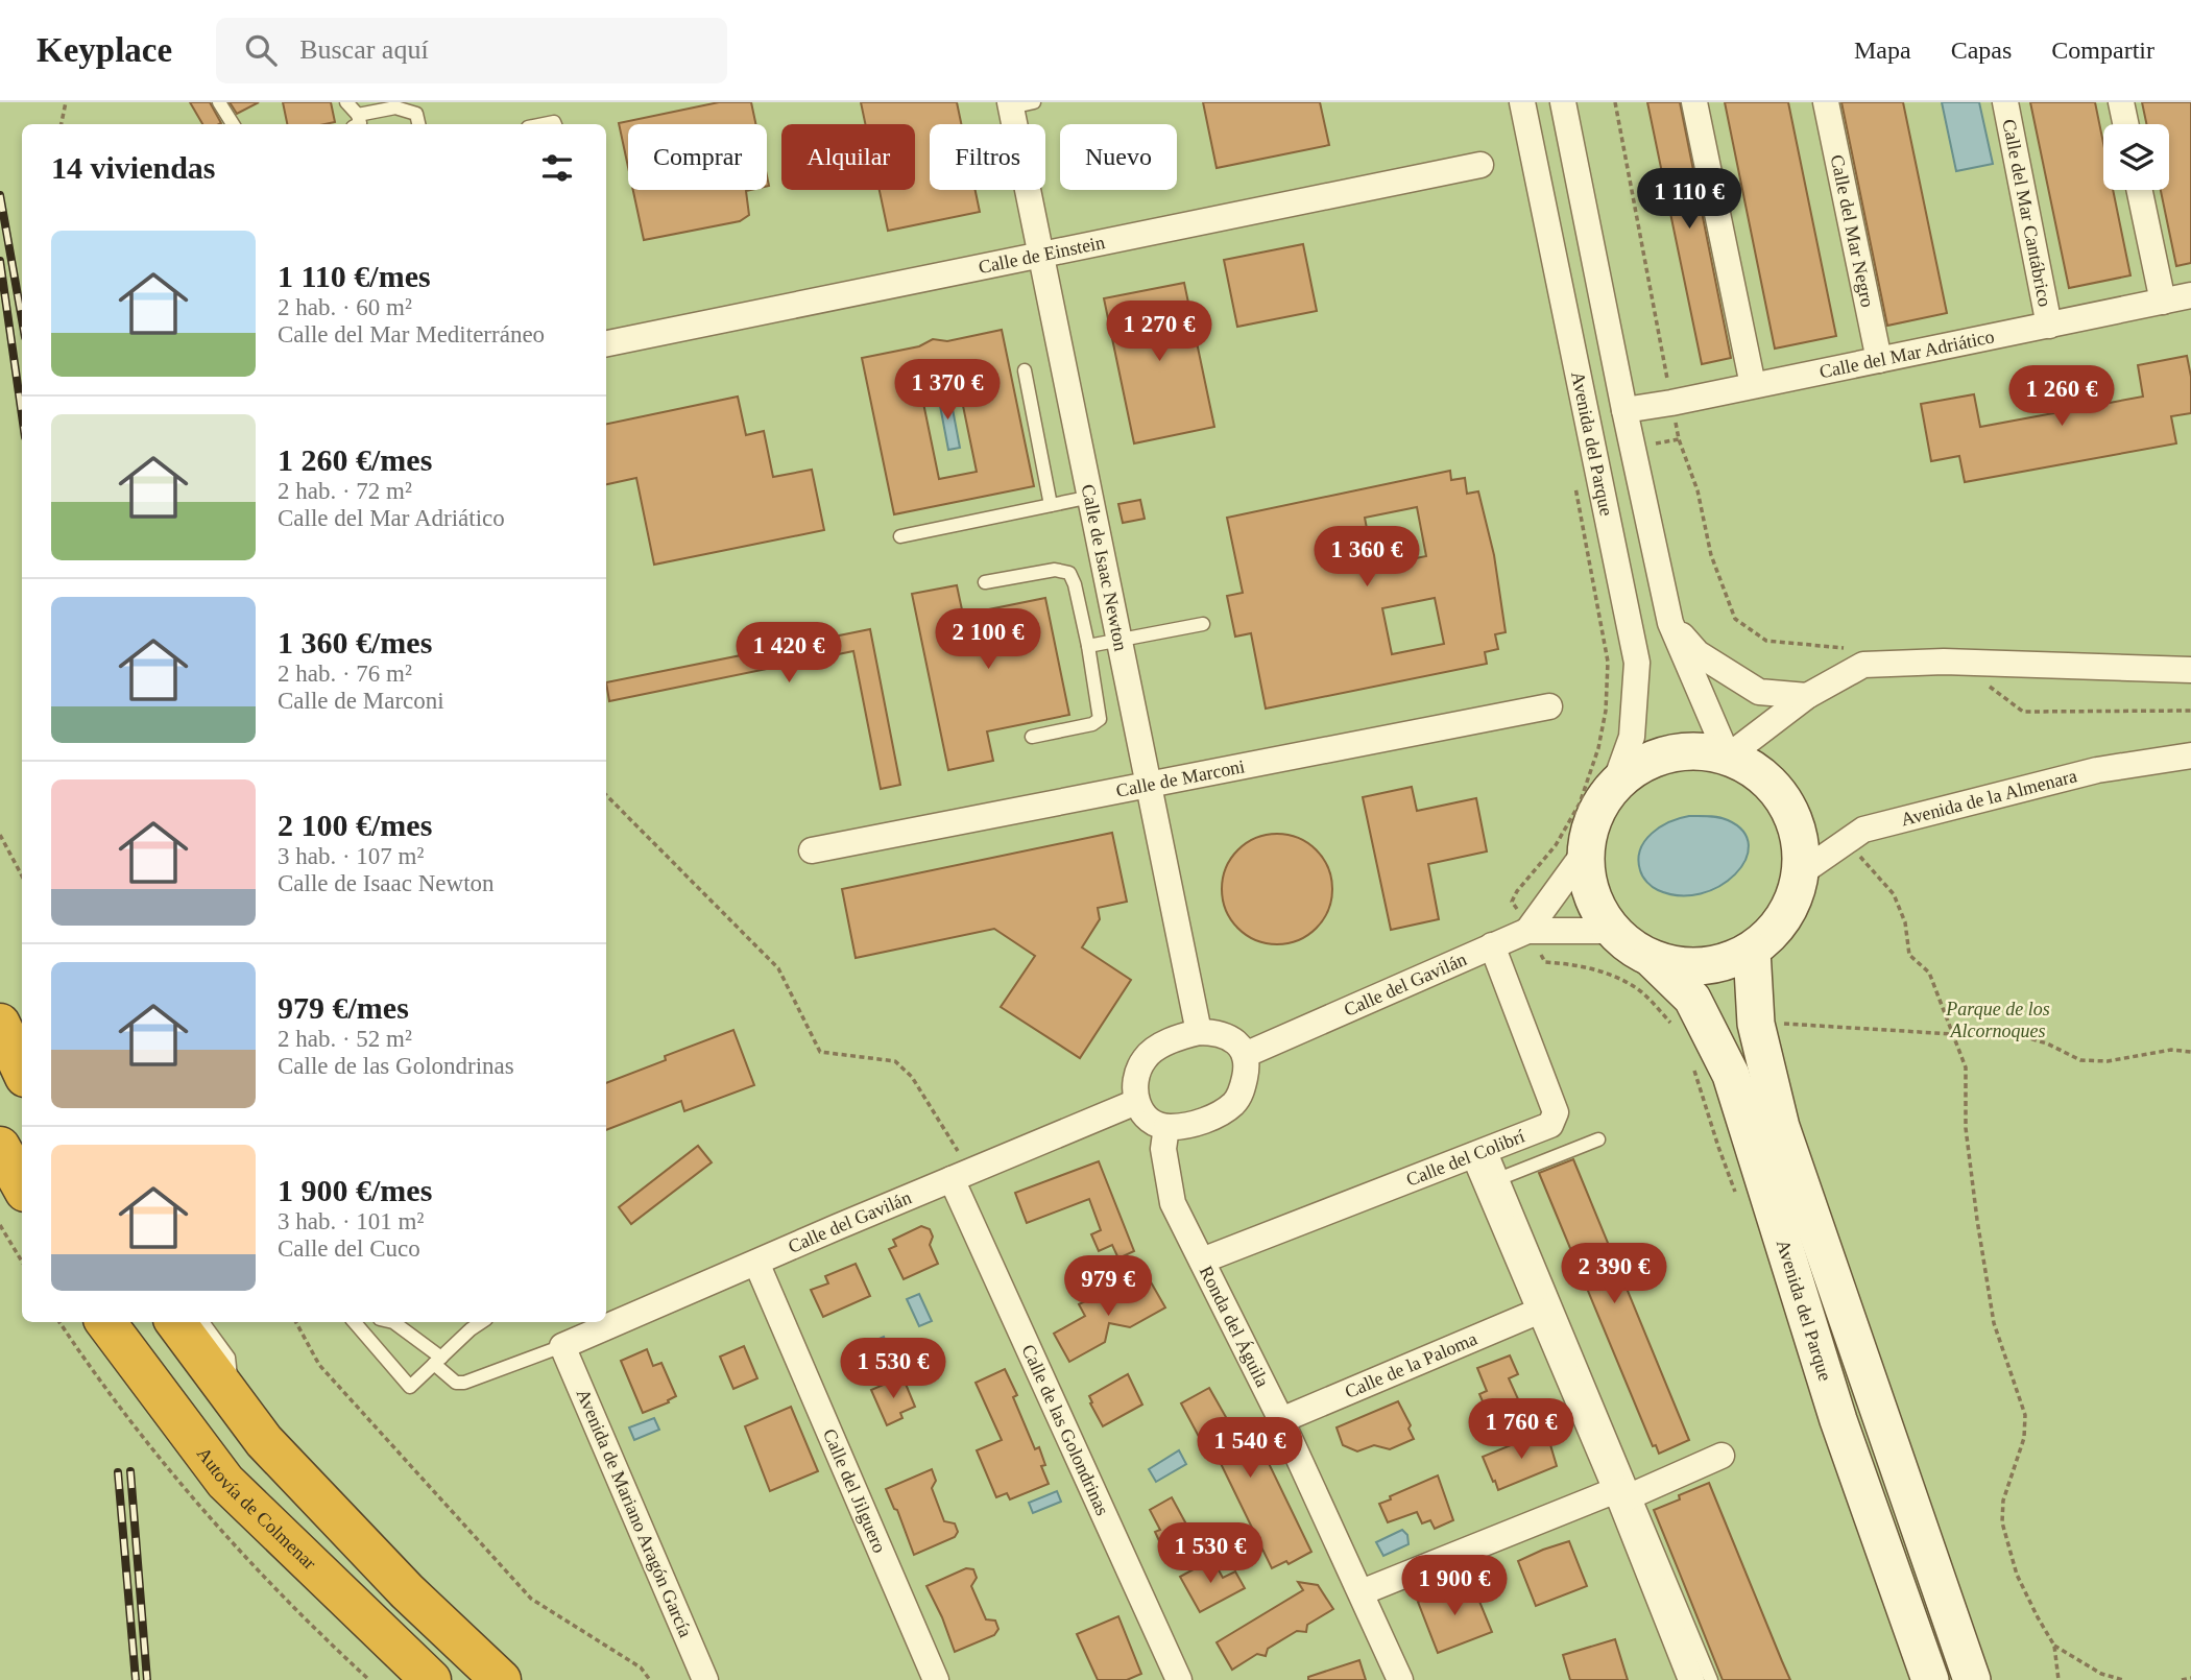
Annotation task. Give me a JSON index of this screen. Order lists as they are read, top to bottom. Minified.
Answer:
{"streets":{"highway":["Autovía de Colmenar"],"street":["Calle del Mar Cantábrico","Calle del Mar Negro","Calle de Einstein","Calle del Mar Adriático","Avenida del Parque","Calle de Isaac Newton","Calle de Marconi","Avenida de la Almenara","Calle del Gavilán","Calle del Colibrí","Ronda del Águila","Calle de la Paloma","Calle de las Golondrinas","Calle del Jilguero","Avenida de Mariano Aragón García"]},"crossings":[["Calle del Mar Cantábrico","Calle del Mar Adriático"],["Calle del Mar Negro","Calle del Mar Adriático"],["Calle de Einstein","Calle de Isaac Newton"],["Calle del Mar Adriático","Avenida del Parque"],["Avenida del Parque","Avenida de la Almenara"],["Avenida del Parque","Calle del Gavilán"],["Calle de Isaac Newton","Calle de Marconi"],["Calle de Isaac Newton","Calle del Gavilán"],["Calle de Isaac Newton","Ronda del Águila"],["Avenida de la Almenara","Calle del Gavilán"],["Calle del Gavilán","Calle del Colibrí"],["Calle del Gavilán","Ronda del Águila"],["Calle del Gavilán","Calle de las Golondrinas"],["Calle del Gavilán","Calle del Jilguero"],["Calle del Gavilán","Avenida de Mariano Aragón García"],["Calle del Colibrí","Ronda del Águila"],["Ronda del Águila","Calle de la Paloma"]],"parks":["Parque de los Alcornoques"],"page":{"header":"Keyplace","search":"Buscar aquí","nav":["Mapa","Capas","Compartir"],"chip":["Comprar","Alquilar","Filtros","Nuevo"],"heading":"14 viviendas","price":["1 110 €","1 270 €","1 370 €","1 260 €","1 360 €","2 100 €","1 420 €","2 390 €","979 €","1 530 €","1 760 €","1 540 €","1 530 €","1 900 €"],"list":[{"name":"1 110 €/mes","note":"2 hab. · 60 m² · Calle del Mar Mediterráneo"},{"name":"1 260 €/mes","note":"2 hab. · 72 m² · Calle del Mar Adriático"},{"name":"1 360 €/mes","note":"2 hab. · 76 m² · Calle de Marconi"},{"name":"2 100 €/mes","note":"3 hab. · 107 m² · Calle de Isaac Newton"},{"name":"979 €/mes","note":"2 hab. · 52 m² · Calle de las Golondrinas"},{"name":"1 900 €/mes","note":"3 hab. · 101 m² · Calle del Cuco"}]}}
